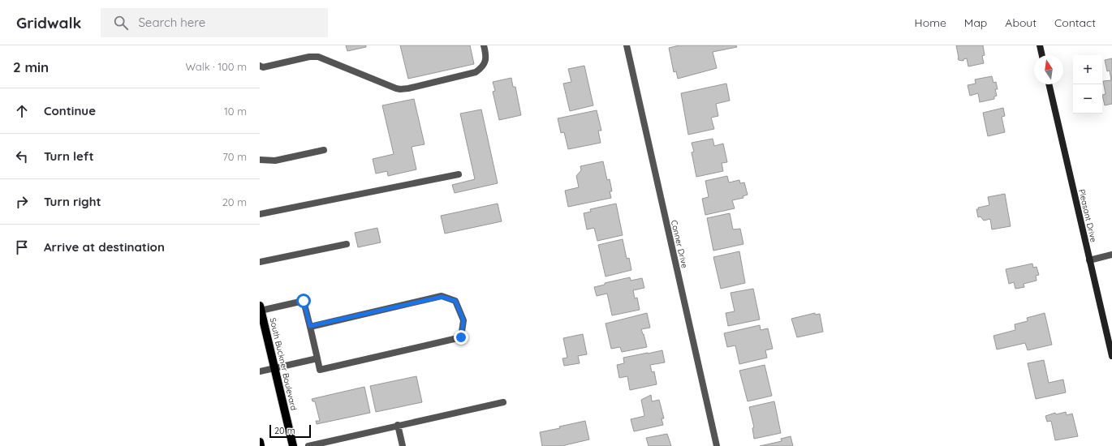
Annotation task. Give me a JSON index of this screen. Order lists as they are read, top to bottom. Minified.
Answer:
{"streets":{"main road":["South Buckner Boulevard"],"street":["Pleasant Drive","Conner Drive"]},"scale_bar":"20 m","north":"top","page":{"header":"Gridwalk","search":"Search here","nav":["Home","Map","About","Contact"],"heading":["2 min","Walk · 100 m"],"map_buttons":["+","−"],"list":[["Continue","10 m"],["Turn left","70 m"],["Turn right","20 m"],"Arrive at destination"],"scale":"20 m"}}
